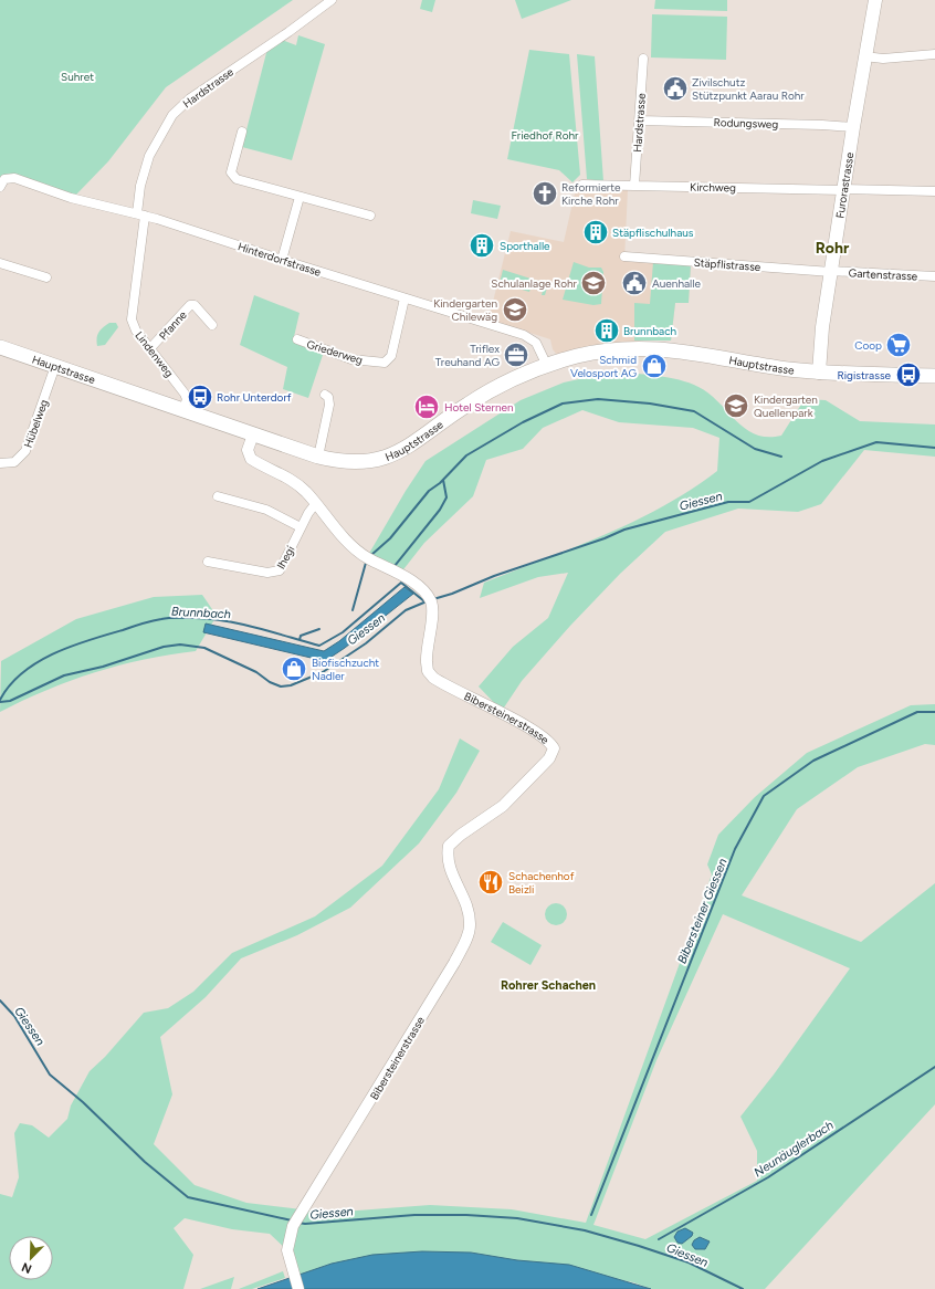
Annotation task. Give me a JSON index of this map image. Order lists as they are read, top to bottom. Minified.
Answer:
{"streets":{"main road":["Furorastrasse","Hauptstrasse"],"street":["Hardstrasse","Rodungsweg","Kirchweg","Hinterdorfstrasse","Stäpflistrasse","Gartenstrasse","Pfanne","Griederweg","Lindenweg","Hübelweg","Ihegi","Bibersteinerstrasse"]},"crossings":[["Hardstrasse","Rodungsweg"],["Hardstrasse","Kirchweg"],["Hardstrasse","Hinterdorfstrasse"],["Hardstrasse","Lindenweg"],["Rodungsweg","Furorastrasse"],["Furorastrasse","Kirchweg"],["Furorastrasse","Stäpflistrasse"],["Furorastrasse","Gartenstrasse"],["Furorastrasse","Hauptstrasse"],["Hinterdorfstrasse","Griederweg"],["Hinterdorfstrasse","Lindenweg"],["Hinterdorfstrasse","Hauptstrasse"],["Stäpflistrasse","Gartenstrasse"],["Pfanne","Lindenweg"],["Lindenweg","Hauptstrasse"],["Hauptstrasse","Hübelweg"],["Hauptstrasse","Bibersteinerstrasse"],["Ihegi","Bibersteinerstrasse"]],"districts":["Rohr","Rohrer Schachen"],"water":["Giessen","Brunnbach","Bibersteiner Giessen","Neunäuglerbach"],"parks":["Suhret","Friedhof Rohr"],"places":{"public building":["Zivilschutz Stützpunkt Aarau Rohr","Auenhalle"],"church":["Reformierte Kirche Rohr"],"building":["Stäpflischulhaus","Sporthalle","Brunnbach"],"school or university":["Schulanlage Rohr","Kindergarten Chilewäg","Kindergarten Quellenpark"],"supermarket":["Coop"],"office":["Triflex Treuhand AG"],"shop":["Schmid Velosport AG","Biofischzucht Nadler"],"bus stop":["Rigistrasse","Rohr Unterdorf"],"hotel":["Hotel Sternen"],"restaurant":["Schachenhof Beizli"]},"north":"bottom left"}
